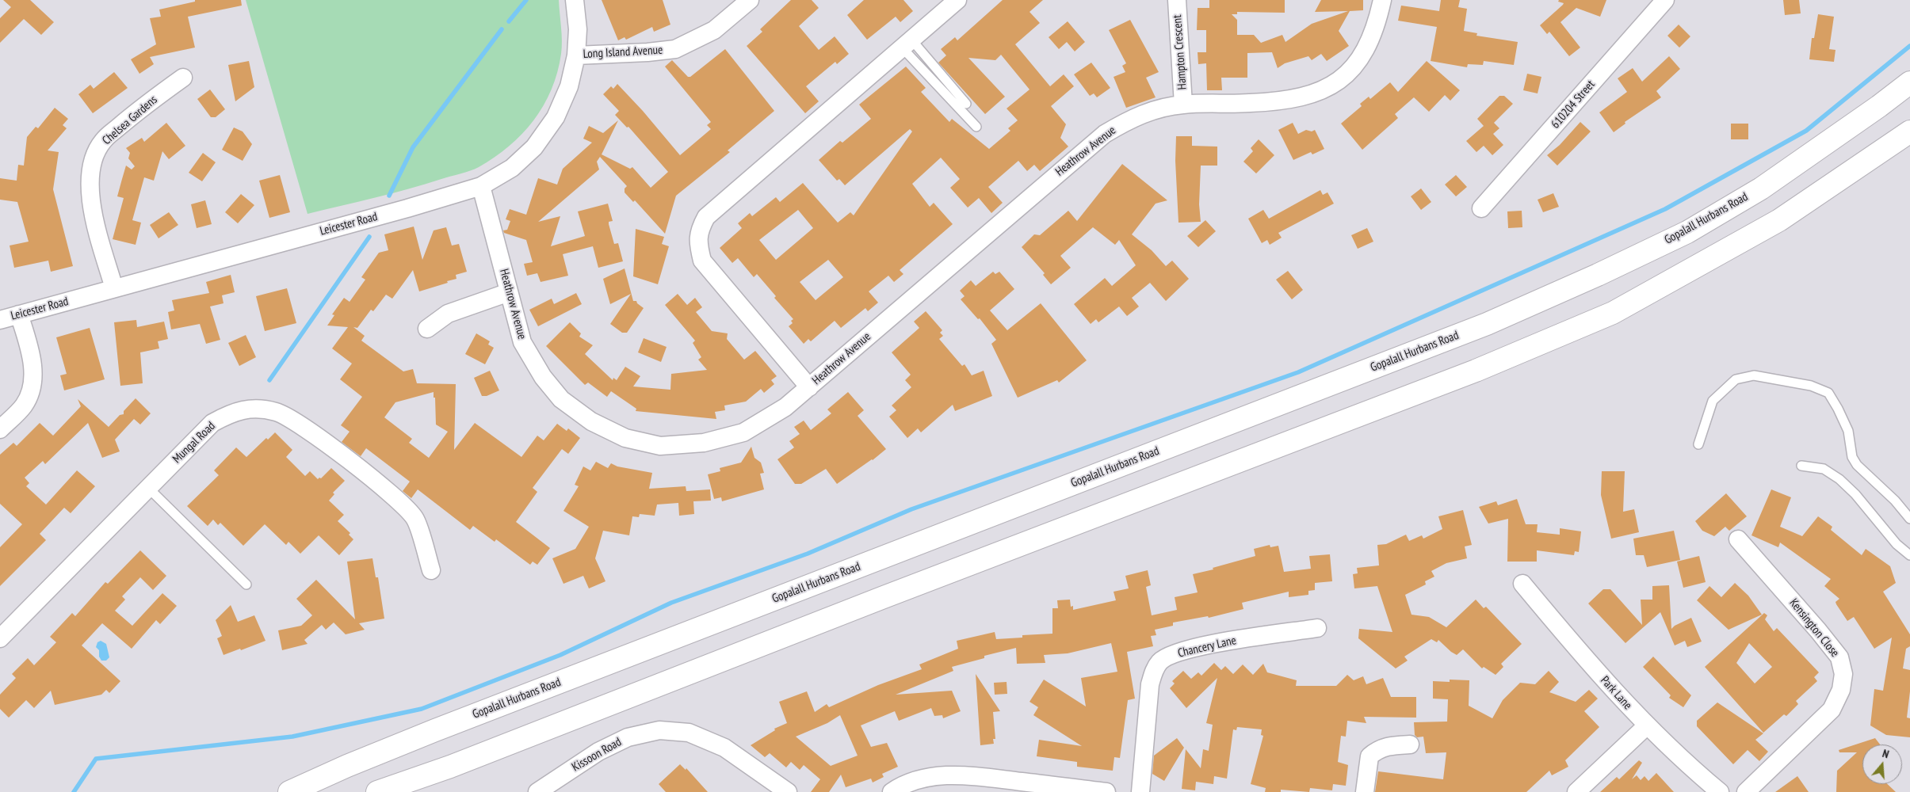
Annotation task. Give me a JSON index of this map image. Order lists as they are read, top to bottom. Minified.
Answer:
{"streets":{"main road":["Gopalall Hurbans Road"],"street":["Long Island Avenue","Hampton Crescent","610204 Street","Chelsea Gardens","Heathrow Avenue","Leicester Road","Mungal Road","Kensington Close","Chancery Lane","Park Lane","Kissoon Road"]},"crossings":[["Long Island Avenue","Leicester Road"],["Hampton Crescent","Heathrow Avenue"],["Chelsea Gardens","Leicester Road"],["Heathrow Avenue","Leicester Road"]],"north":"top"}
